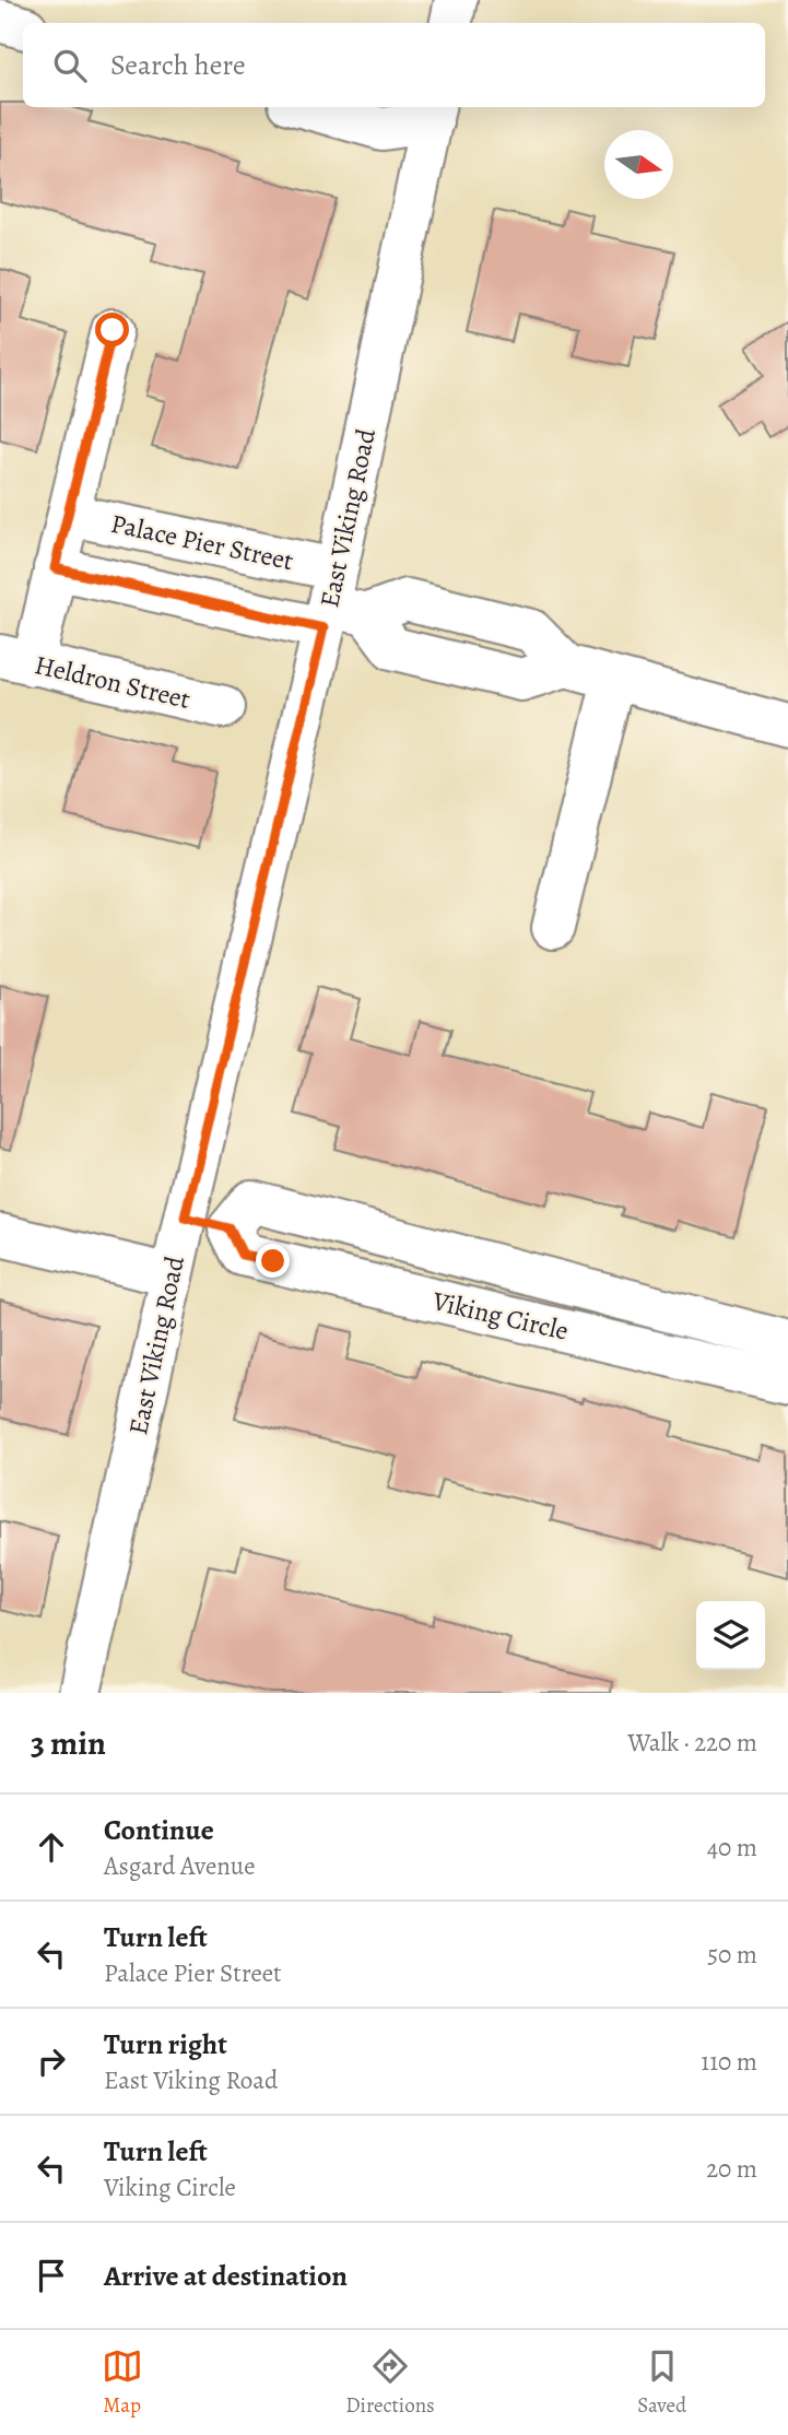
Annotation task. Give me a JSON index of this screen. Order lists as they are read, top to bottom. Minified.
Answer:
{"streets":{"street":["East Viking Road","Palace Pier Street","Heldron Street","Viking Circle"]},"crossings":[["East Viking Road","Palace Pier Street"]],"north":"right","page":{"search":"Search here","heading":["3 min","Walk · 220 m"],"list":[["Continue","Asgard Avenue","40 m"],["Turn left","Palace Pier Street","50 m"],["Turn right","East Viking Road","110 m"],["Turn left","Viking Circle","20 m"],"Arrive at destination"],"nav":["Map","Directions","Saved"]}}
